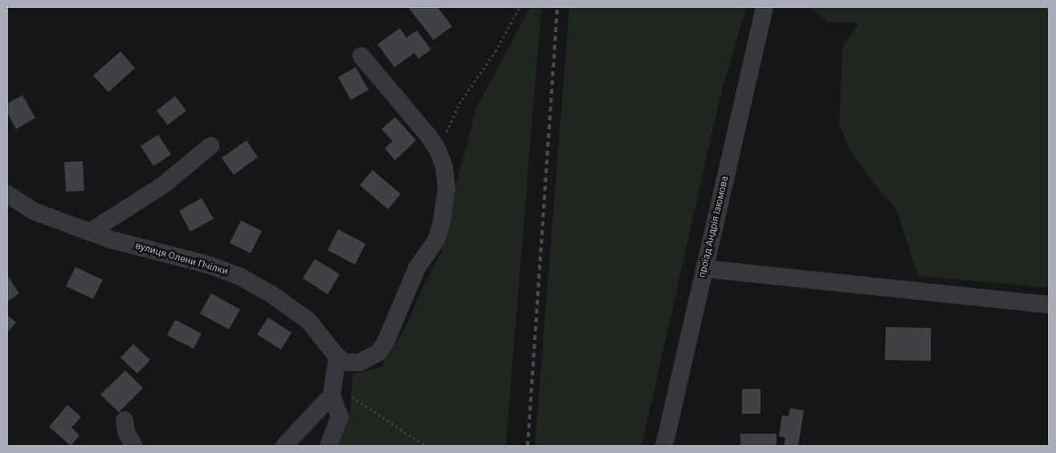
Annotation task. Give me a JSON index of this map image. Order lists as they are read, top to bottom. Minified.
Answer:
{"streets":{"street":["проїзд Андрія Ізюмова","вулиця Олени Пчілки"]}}
